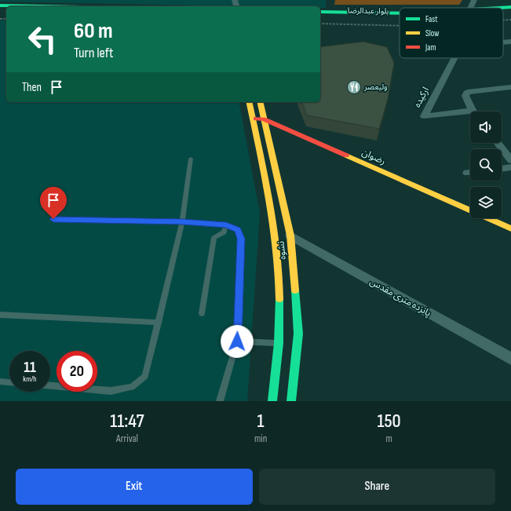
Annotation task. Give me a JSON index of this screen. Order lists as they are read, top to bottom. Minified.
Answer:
{"streets":{"main road":["بلوار عبدالرضا","رضوان","نشوه"],"street":["ارکیده","پانزده متری مقدس"]},"crossings":[["رضوان","نشوه"],["نشوه","پانزده متری مقدس"]],"places":{"restaurant":["ولیعصر"]},"legend":["Fast","Slow","Jam"],"page":{"turn":["60 m","Turn left"],"then":"Then","speed":"11 km/h","limit":"20","eta":["11:47","Arrival","1","min","150","m"],"buttons":["Exit","Share"]}}
